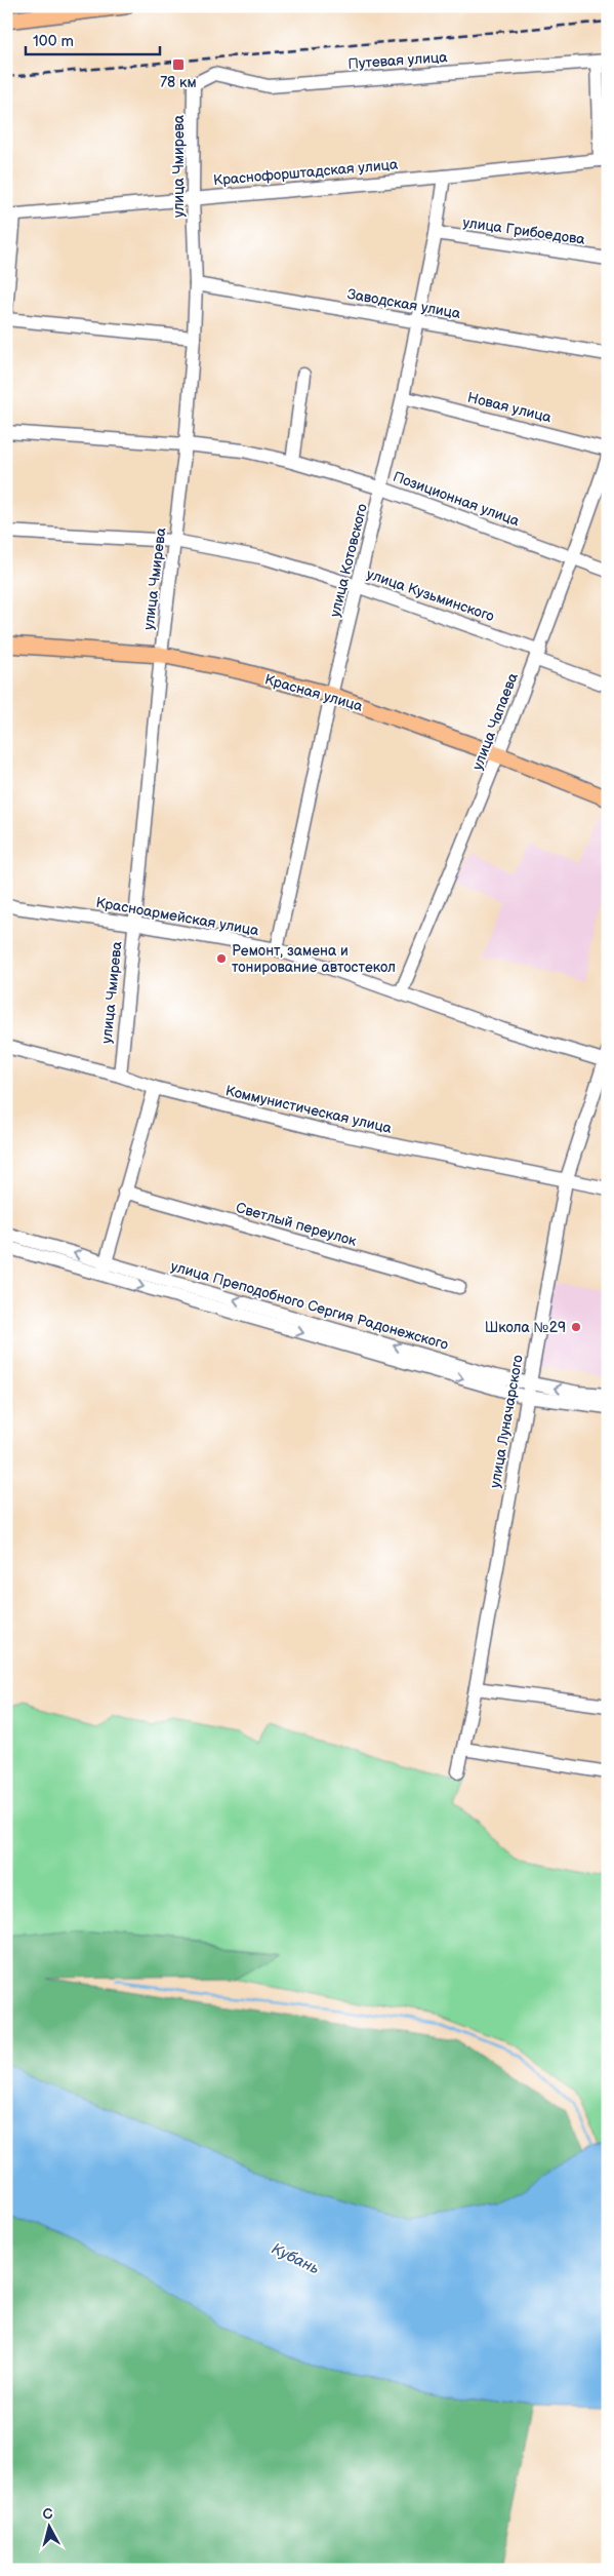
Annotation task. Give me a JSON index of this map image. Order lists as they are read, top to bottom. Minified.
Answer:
{"streets":{"main road":["Красная улица"],"street":["Путевая улица","улица Чмирева","Краснофорштадская улица","улица Грибоедова","Заводская улица","Новая улица","Позиционная улица","улица Котовского","улица Кузьминского","улица Чапаева","Красноармейская улица","Коммунистическая улица","Светлый переулок","улица Преподобного Сергия Радонежского","улица Луначарского"]},"crossings":[["Путевая улица","улица Чмирева"],["улица Чмирева","Краснофорштадская улица"],["улица Чмирева","Заводская улица"],["улица Чмирева","Позиционная улица"],["улица Чмирева","улица Кузьминского"],["улица Чмирева","Красная улица"],["улица Чмирева","Красноармейская улица"],["улица Чмирева","Коммунистическая улица"],["Краснофорштадская улица","улица Котовского"],["улица Грибоедова","улица Котовского"],["Заводская улица","улица Котовского"],["Новая улица","улица Котовского"],["Новая улица","улица Чапаева"],["Позиционная улица","улица Котовского"],["Позиционная улица","улица Чапаева"],["улица Котовского","улица Кузьминского"],["улица Котовского","Красная улица"],["улица Котовского","Красноармейская улица"],["улица Кузьминского","улица Чапаева"],["Красная улица","улица Чапаева"],["улица Чапаева","Красноармейская улица"],["Красноармейская улица","улица Луначарского"],["Коммунистическая улица","улица Луначарского"],["улица Преподобного Сергия Радонежского","улица Луначарского"]],"water":["Кубань"],"places":{"transit":["78 км"],"other":["Ремонт, замена и тонирование автостекол","Школа №29"]},"scale_bar":"100 m","north":"top"}
